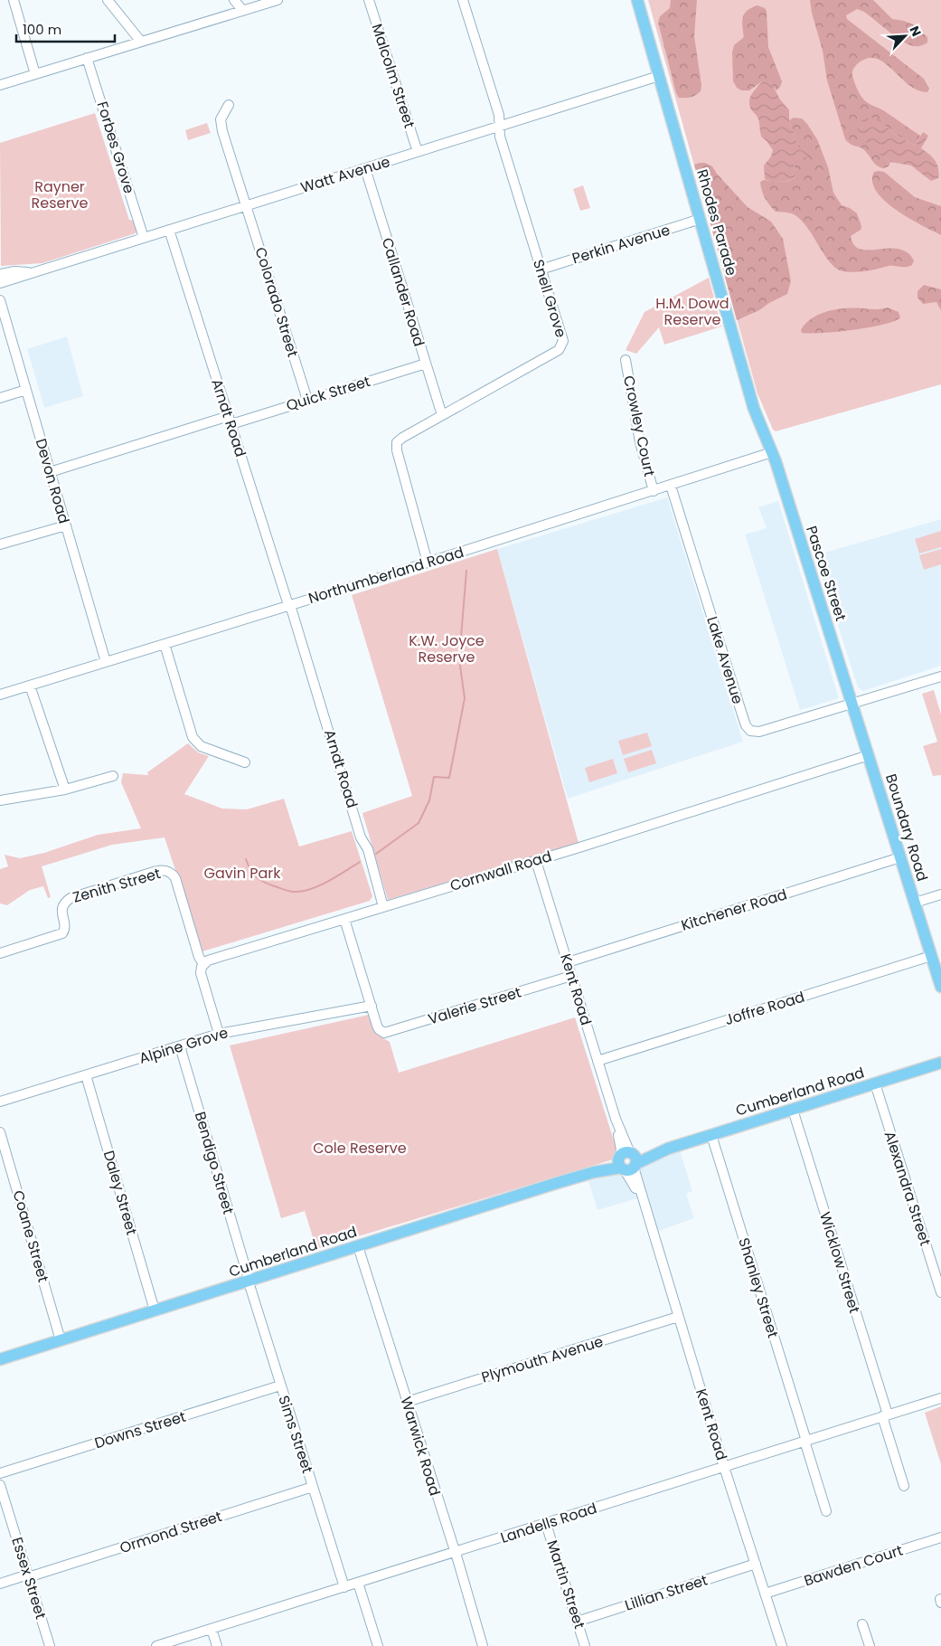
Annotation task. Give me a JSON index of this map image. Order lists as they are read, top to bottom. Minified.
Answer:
{"streets":{"main road":["Rhodes Parade","Pascoe Street","Boundary Road","Cumberland Road"],"street":["Malcolm Street","Forbes Grove","Watt Avenue","Perkin Avenue","Callander Road","Snell Grove","Colorado Street","Quick Street","Arndt Road","Crowley Court","Devon Road","Northumberland Road","Lake Avenue","Cornwall Road","Zenith Street","Kitchener Road","Kent Road","Valerie Street","Joffre Road","Alpine Grove","Bendigo Street","Alexandra Street","Daley Street","Coane Street","Wicklow Street","Shanley Street","Plymouth Avenue","Downs Street","Sims Street","Warwick Road","Landells Road","Ormond Street","Bawden Court","Essex Street","Martin Street","Lillian Street"]},"crossings":[["Malcolm Street","Watt Avenue"],["Forbes Grove","Watt Avenue"],["Watt Avenue","Rhodes Parade"],["Watt Avenue","Callander Road"],["Watt Avenue","Snell Grove"],["Watt Avenue","Colorado Street"],["Watt Avenue","Arndt Road"],["Rhodes Parade","Perkin Avenue"],["Rhodes Parade","Pascoe Street"],["Rhodes Parade","Northumberland Road"],["Perkin Avenue","Snell Grove"],["Callander Road","Snell Grove"],["Callander Road","Quick Street"],["Snell Grove","Northumberland Road"],["Colorado Street","Quick Street"],["Quick Street","Arndt Road"],["Quick Street","Devon Road"],["Arndt Road","Northumberland Road"],["Arndt Road","Cornwall Road"],["Crowley Court","Northumberland Road"],["Devon Road","Northumberland Road"],["Pascoe Street","Northumberland Road"],["Pascoe Street","Lake Avenue"],["Pascoe Street","Boundary Road"],["Northumberland Road","Lake Avenue"],["Lake Avenue","Boundary Road"],["Boundary Road","Cornwall Road"],["Boundary Road","Kitchener Road"],["Boundary Road","Joffre Road"],["Cornwall Road","Zenith Street"],["Cornwall Road","Kent Road"],["Kitchener Road","Kent Road"],["Kent Road","Valerie Street"],["Kent Road","Joffre Road"],["Kent Road","Cumberland Road"],["Kent Road","Plymouth Avenue"],["Kent Road","Landells Road"],["Kent Road","Bawden Court"],["Kent Road","Lillian Street"],["Valerie Street","Alpine Grove"],["Alpine Grove","Bendigo Street"],["Alpine Grove","Daley Street"],["Cumberland Road","Bendigo Street"],["Cumberland Road","Alexandra Street"],["Cumberland Road","Daley Street"],["Cumberland Road","Coane Street"],["Cumberland Road","Wicklow Street"],["Cumberland Road","Shanley Street"],["Cumberland Road","Sims Street"],["Cumberland Road","Warwick Road"],["Bendigo Street","Sims Street"],["Wicklow Street","Landells Road"],["Shanley Street","Landells Road"],["Plymouth Avenue","Warwick Road"],["Downs Street","Sims Street"],["Sims Street","Landells Road"],["Sims Street","Ormond Street"],["Warwick Road","Landells Road"],["Landells Road","Martin Street"],["Ormond Street","Essex Street"],["Martin Street","Lillian Street"]],"parks":["Rayner Reserve","H.M. Dowd Reserve","K.W. Joyce Reserve","Gavin Park","Cole Reserve"],"scale_bar":"100 m","north":"top right"}
